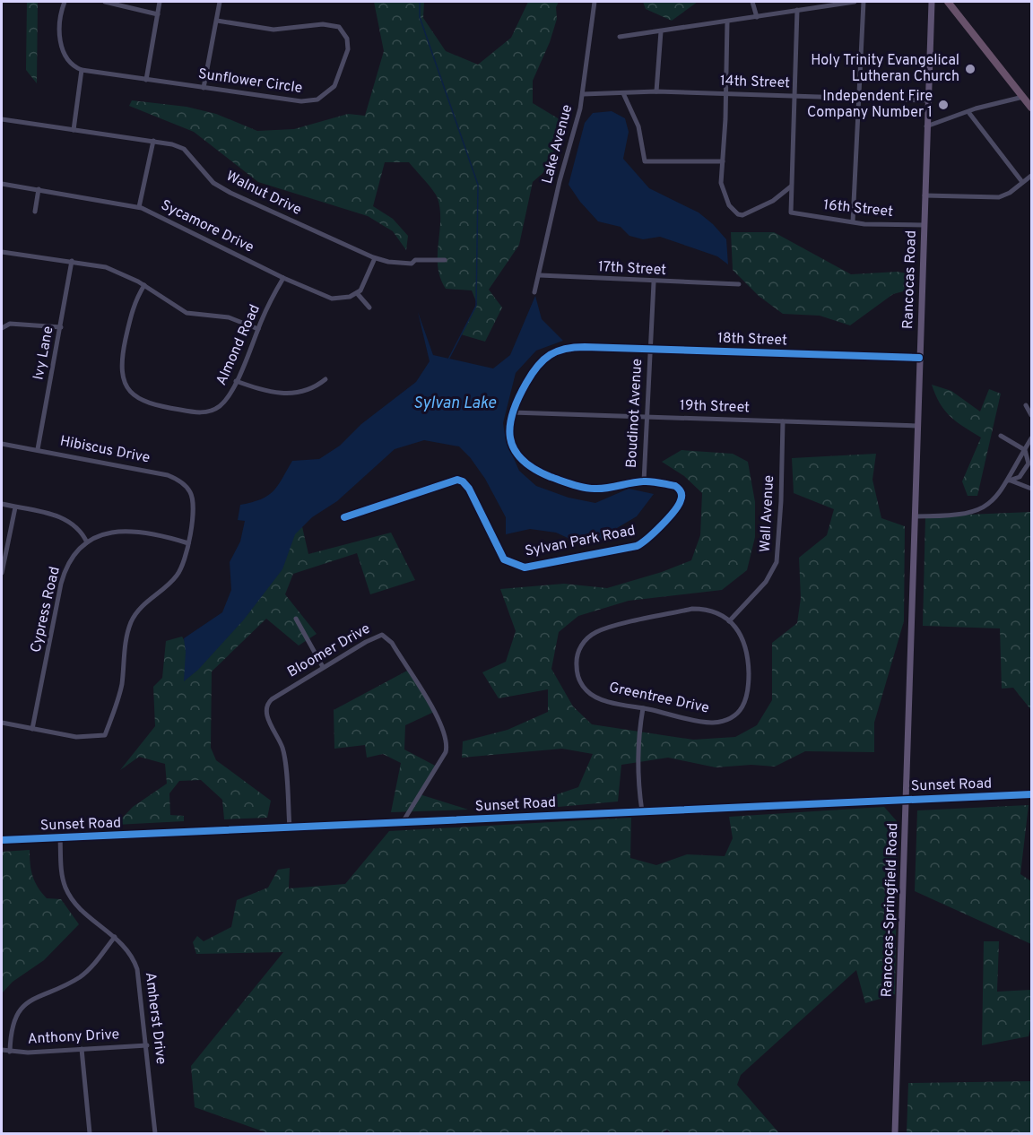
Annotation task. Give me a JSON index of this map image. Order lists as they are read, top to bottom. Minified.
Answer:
{"streets":{"main road":["Rancocas Road","Rancocas-Springfield Road"],"street":["Sunflower Circle","14th Street","Lake Avenue","Walnut Drive","16th Street","Sycamore Drive","17th Street","18th Street","Almond Road","Ivy Lane","19th Street","Boudinot Avenue","Hibiscus Drive","Wall Avenue","Sylvan Park Road","Cypress Road","Bloomer Drive","Greentree Drive","Sunset Road","Amherst Drive","Anthony Drive"]},"crossings":[["14th Street","Lake Avenue"],["14th Street","Rancocas Road"],["Lake Avenue","17th Street"],["16th Street","Rancocas Road"],["Sycamore Drive","Almond Road"],["17th Street","Boudinot Avenue"],["Rancocas Road","18th Street"],["Rancocas Road","19th Street"],["Rancocas Road","Rancocas-Springfield Road"],["18th Street","Boudinot Avenue"],["18th Street","Sylvan Park Road"],["Ivy Lane","Hibiscus Drive"],["19th Street","Boudinot Avenue"],["19th Street","Wall Avenue"],["19th Street","Sylvan Park Road"],["Boudinot Avenue","Sylvan Park Road"],["Hibiscus Drive","Cypress Road"],["Wall Avenue","Greentree Drive"],["Bloomer Drive","Sunset Road"],["Sunset Road","Rancocas-Springfield Road"],["Sunset Road","Amherst Drive"],["Amherst Drive","Anthony Drive"]],"water":["Sylvan Lake"],"places":["Holy Trinity Evangelical Lutheran Church","Independent Fire Company Number 1"]}
